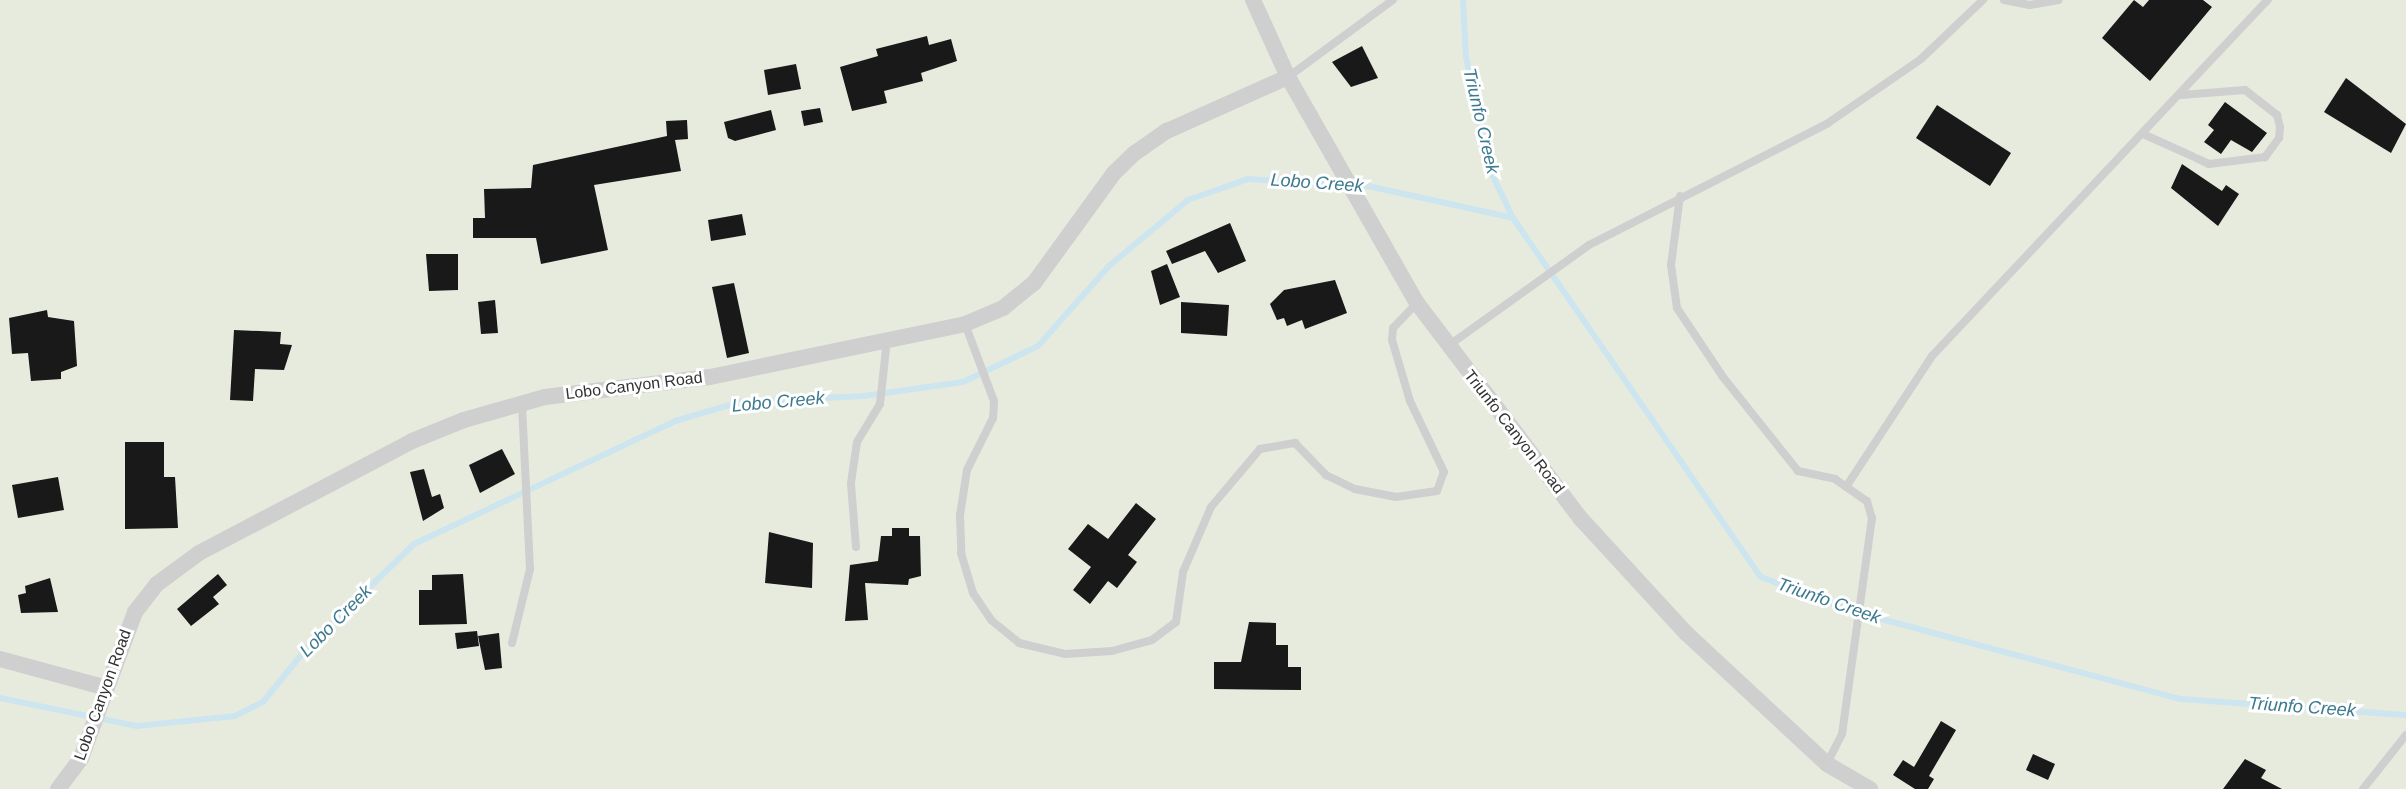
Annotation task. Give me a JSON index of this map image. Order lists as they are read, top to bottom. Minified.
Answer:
{"streets":{"street":["Lobo Canyon Road","Triunfo Canyon Road"]},"crossings":[["Lobo Canyon Road","Triunfo Canyon Road"]],"water":["Triunfo Creek","Lobo Creek"]}
